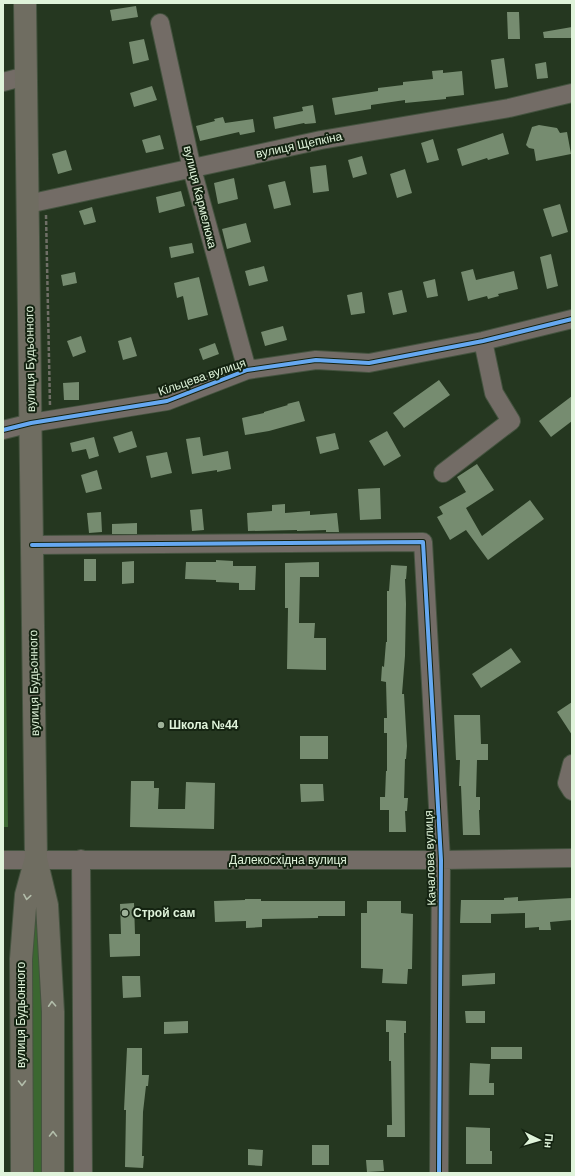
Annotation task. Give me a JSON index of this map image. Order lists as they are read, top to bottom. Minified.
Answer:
{"streets":{"main road":["вулиця Будьонного"],"street":["вулиця Щепкіна","вулиця Кармелюка","Кільцева вулиця","Качалова вулиця","Далекосхідна вулиця"]},"crossings":[["вулиця Щепкіна","вулиця Кармелюка"],["вулиця Щепкіна","вулиця Будьонного"],["вулиця Кармелюка","Кільцева вулиця"],["вулиця Будьонного","Кільцева вулиця"],["вулиця Будьонного","Качалова вулиця"],["вулиця Будьонного","Далекосхідна вулиця"],["Качалова вулиця","Далекосхідна вулиця"]],"places":["Школа №44","Строй сам"],"north":"right"}
